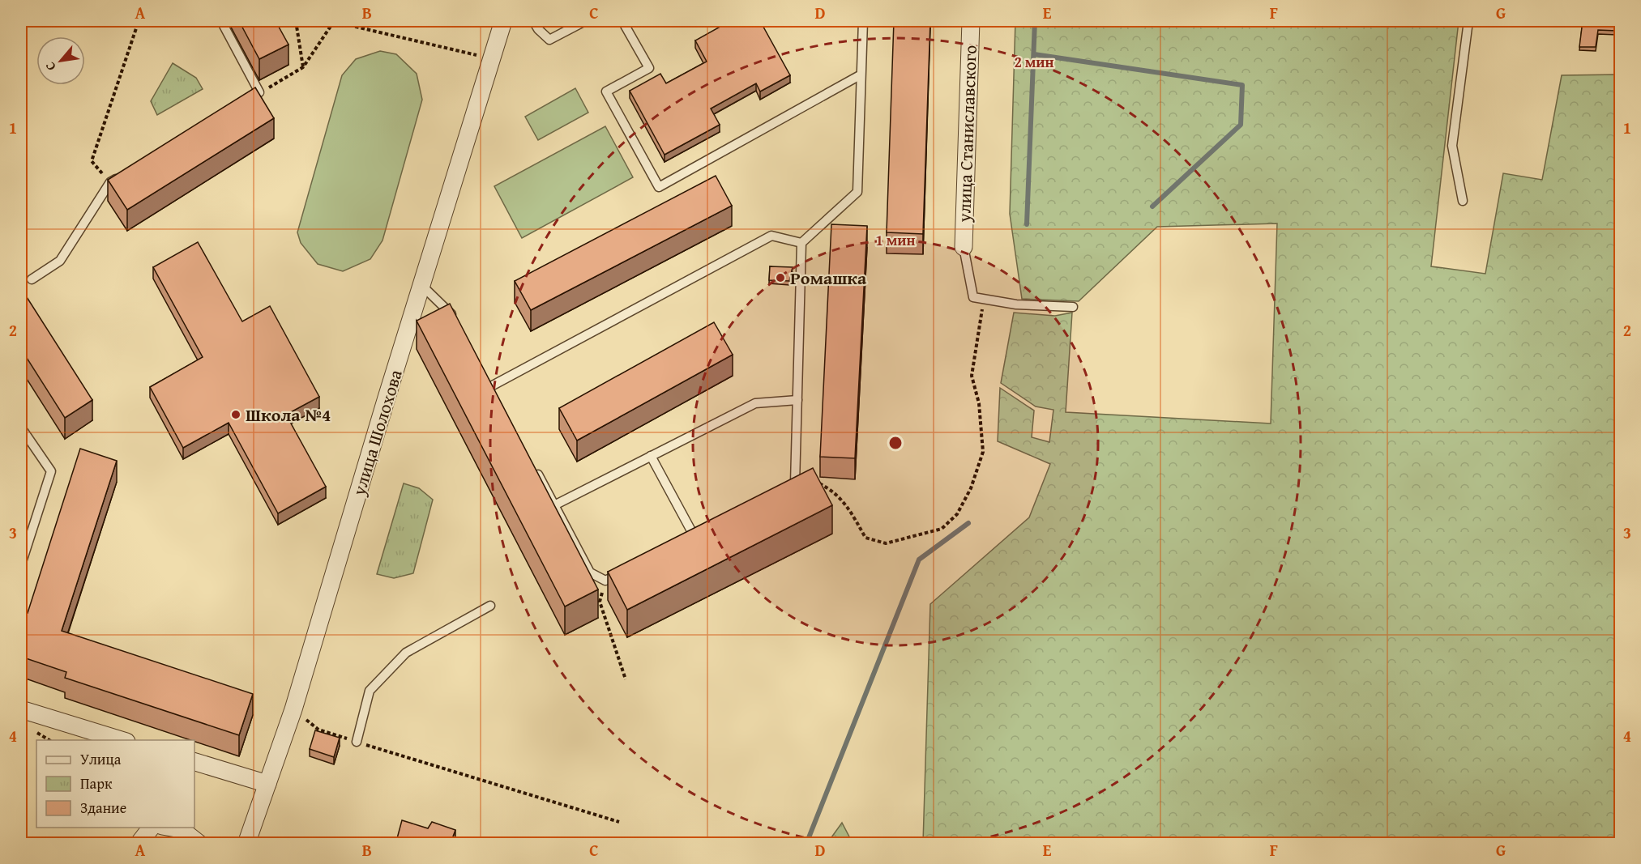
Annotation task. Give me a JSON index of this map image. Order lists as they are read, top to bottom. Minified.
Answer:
{"streets":{"street":["улица Станиславского","улица Шолохова"]},"places":["Ромашка","Школа №4"],"legend":["Улица","Парк","Здание"],"north":"bottom left","grid":{"columns":["A","B","C","D","E","F","G"],"rows":["1","2","3","4"]},"rings":["2 мин","1 мин"]}
